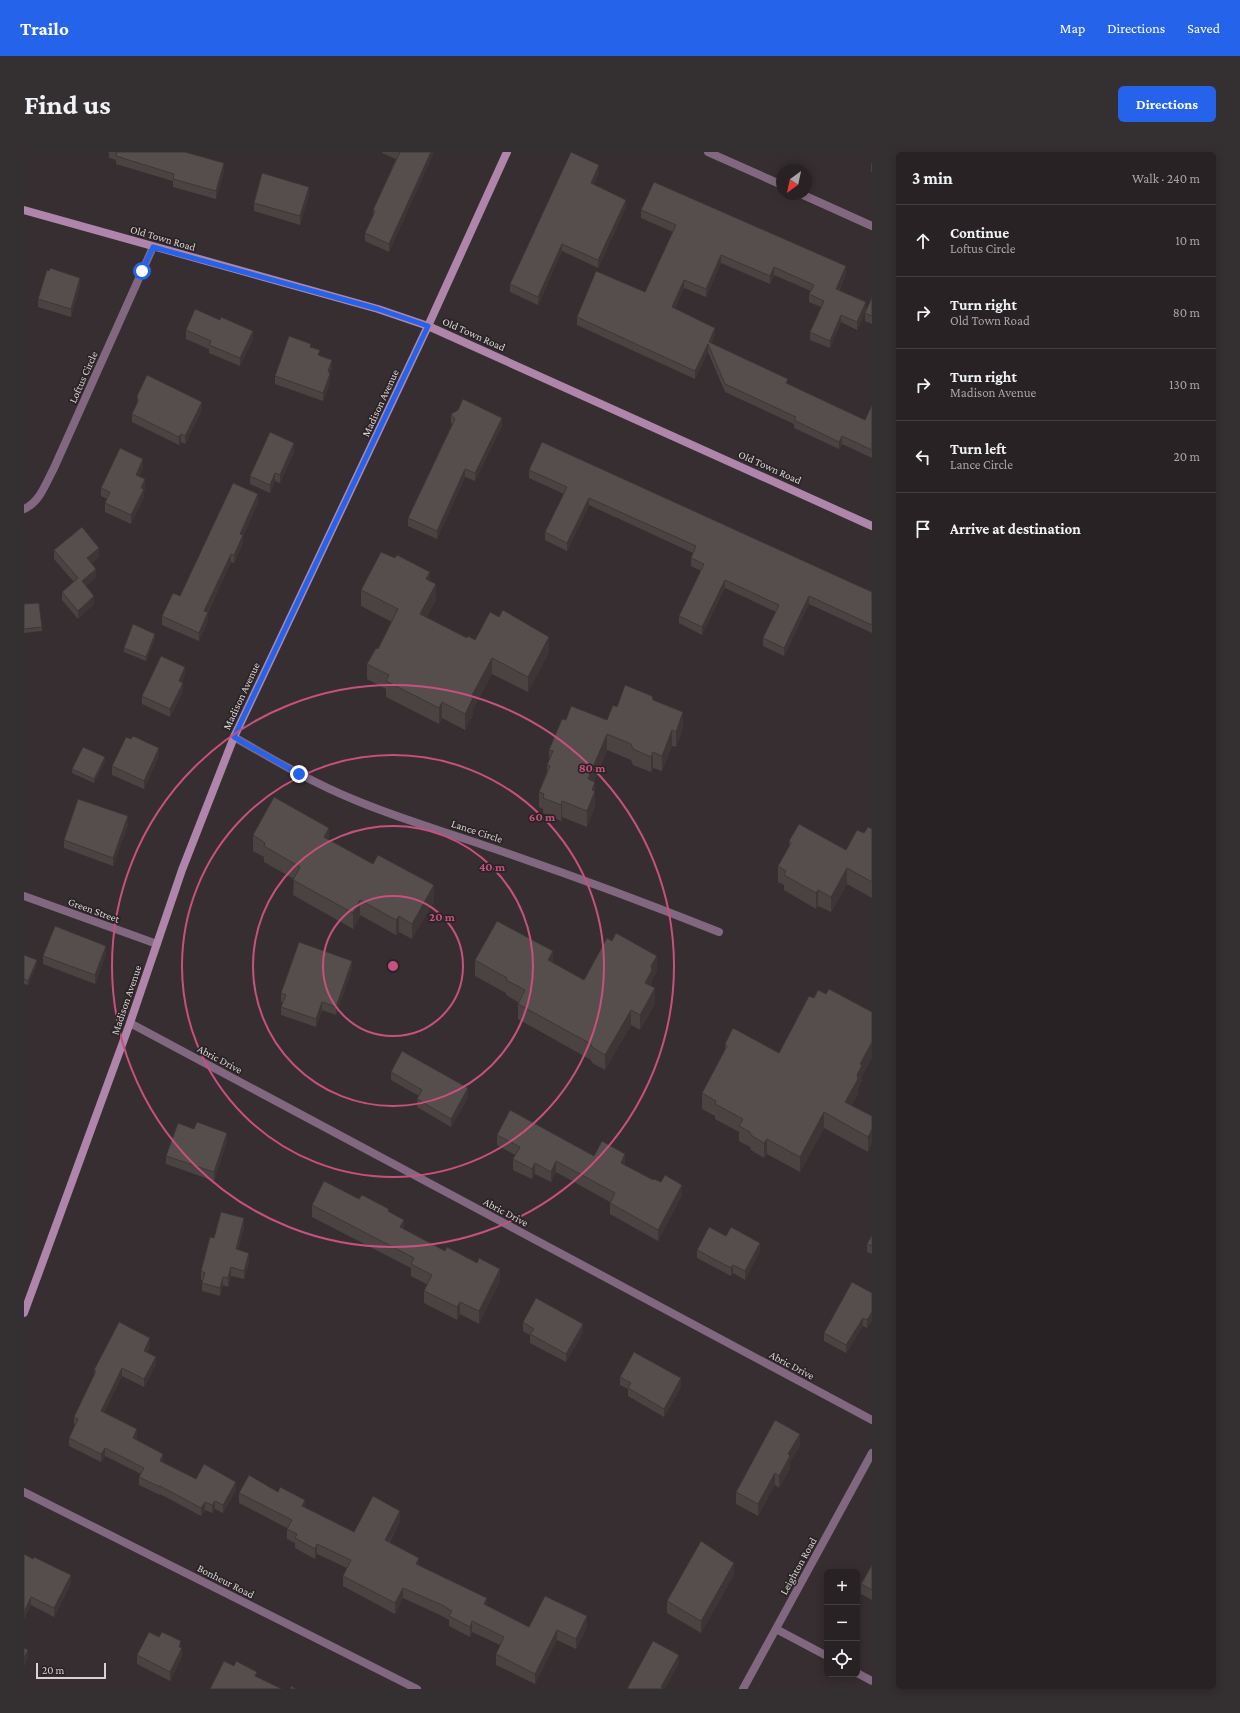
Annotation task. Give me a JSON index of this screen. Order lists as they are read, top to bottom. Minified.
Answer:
{"streets":{"main road":["Old Town Road","Madison Avenue"],"street":["Loftus Circle","Lance Circle","Green Street","Abric Drive","Leighton Road","Bonheur Road"]},"crossings":[["Old Town Road","Loftus Circle"],["Old Town Road","Madison Avenue"],["Madison Avenue","Lance Circle"],["Madison Avenue","Green Street"],["Madison Avenue","Abric Drive"]],"scale_bar":"20 m","north":"bottom left","page":{"header":"Trailo","nav":["Map","Directions","Saved"],"buttons":"Directions","title":"Find us","heading":["3 min","Walk · 240 m"],"list":[["Continue","Loftus Circle","10 m"],["Turn right","Old Town Road","80 m"],["Turn right","Madison Avenue","130 m"],["Turn left","Lance Circle","20 m"],"Arrive at destination"],"map_buttons":["+","−"],"scale":"20 m"},"rings":["80 m","60 m","40 m","20 m"]}
